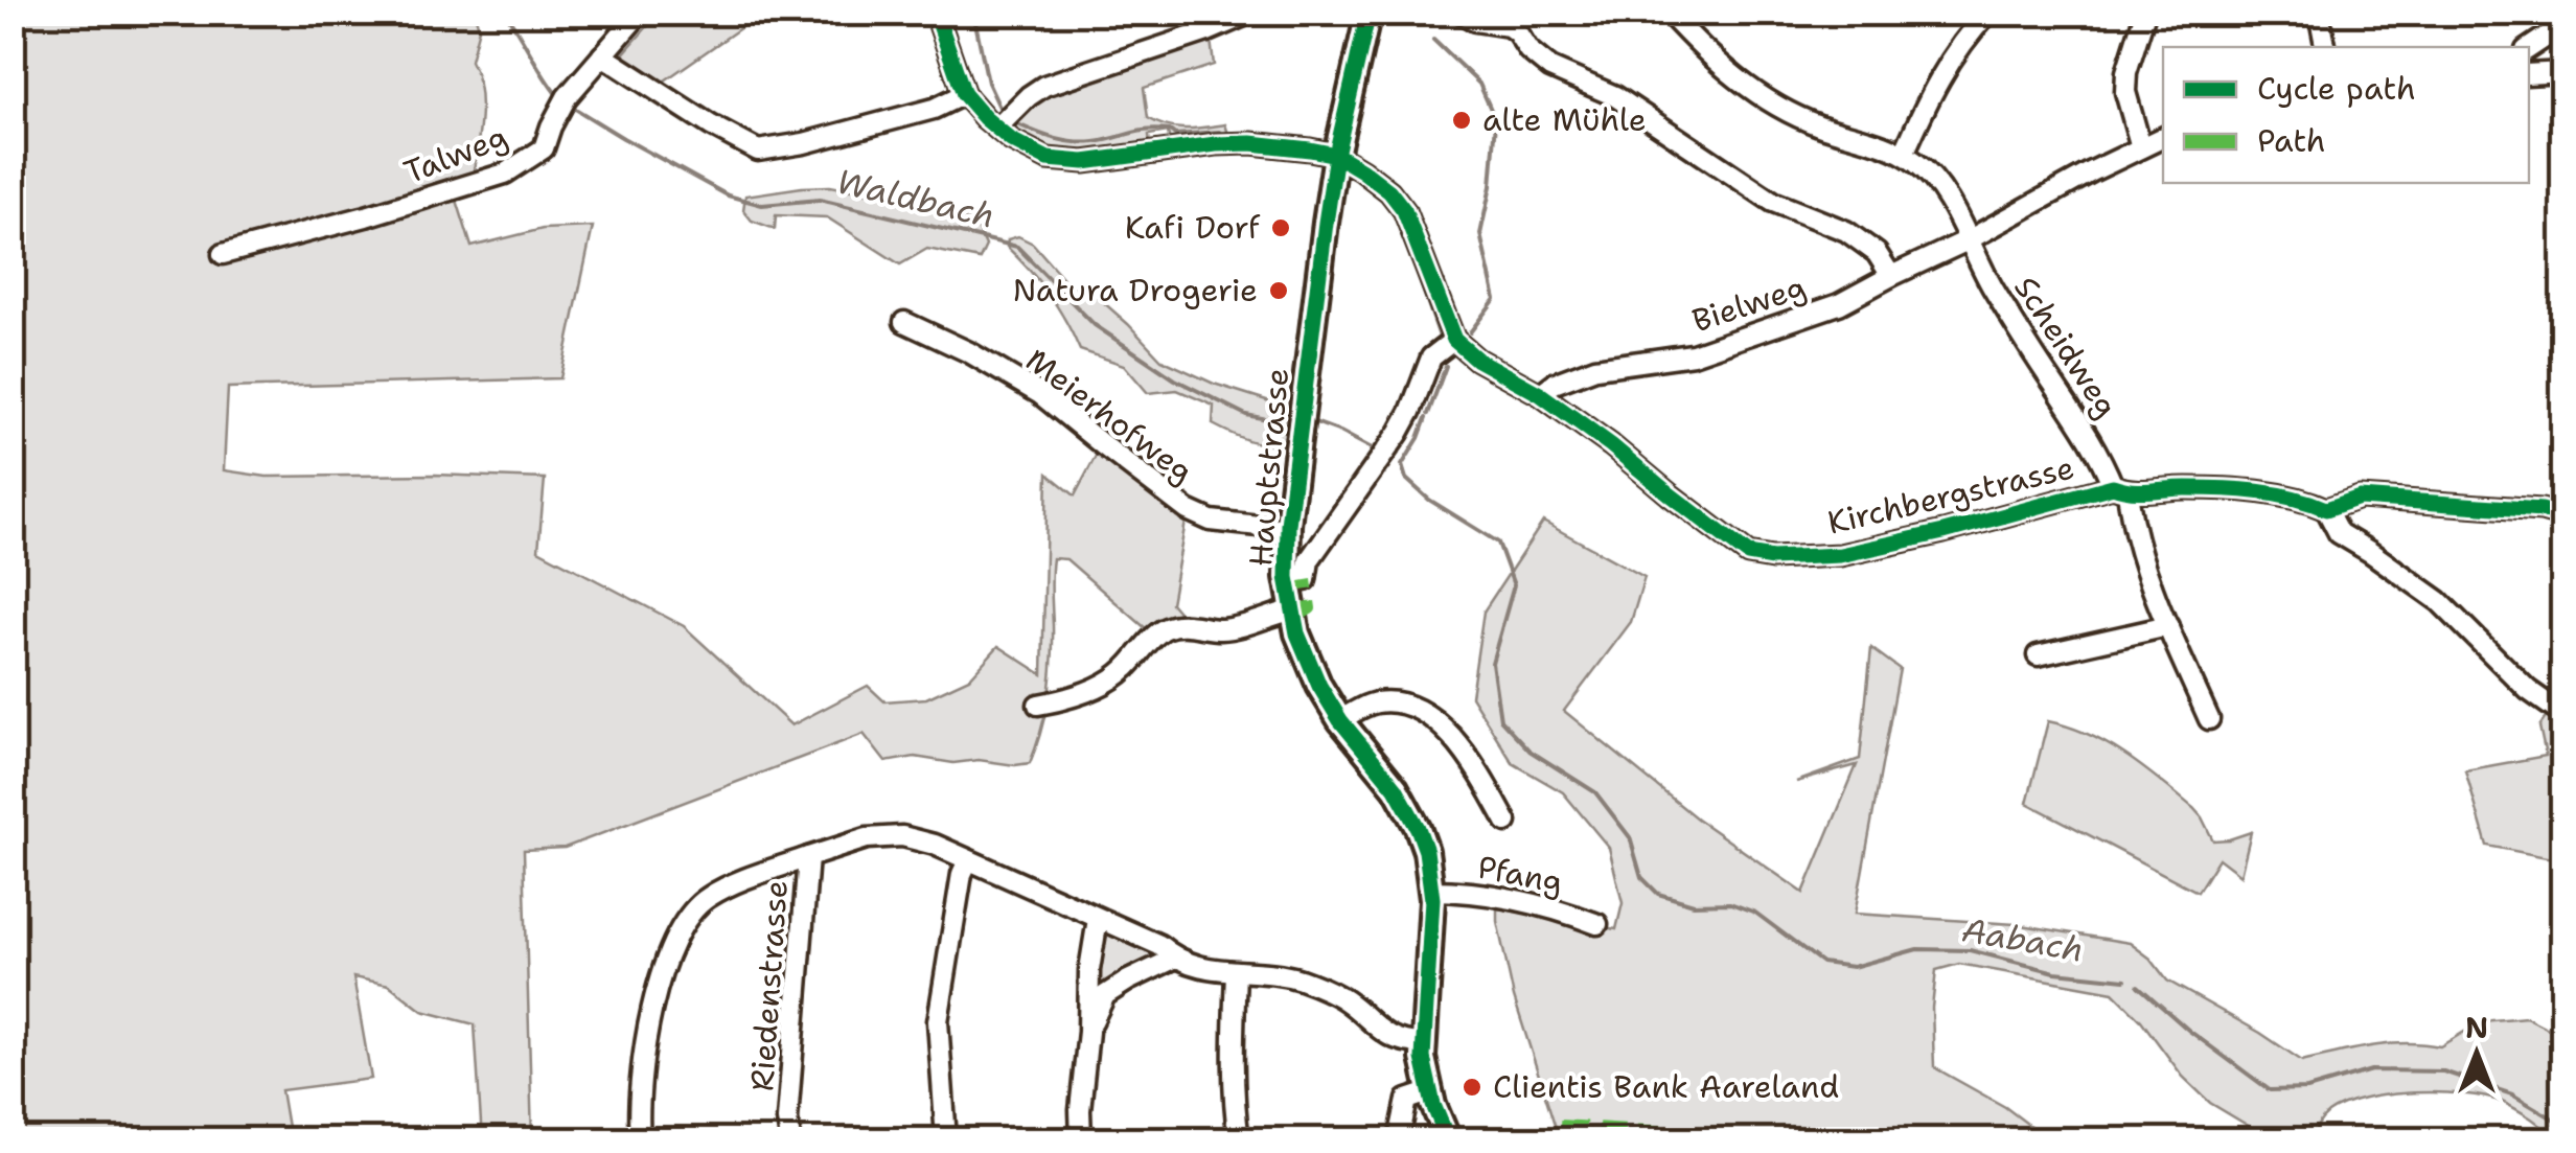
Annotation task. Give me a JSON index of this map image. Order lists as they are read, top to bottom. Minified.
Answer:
{"streets":{"street":["Talweg","Bielweg","Scheidweg","Meierhofweg","Hauptstrasse","Kirchbergstrasse","Pfang","Riedenstrasse"]},"crossings":[["Bielweg","Scheidweg"],["Bielweg","Kirchbergstrasse"],["Scheidweg","Kirchbergstrasse"],["Meierhofweg","Hauptstrasse"],["Hauptstrasse","Pfang"],["Hauptstrasse","Riedenstrasse"]],"water":["Waldbach","Aabach"],"places":["alte Mühle","Kafi Dorf","Natura Drogerie","Clientis Bank Aareland"],"legend":["Cycle path","Path"],"north":"top"}
